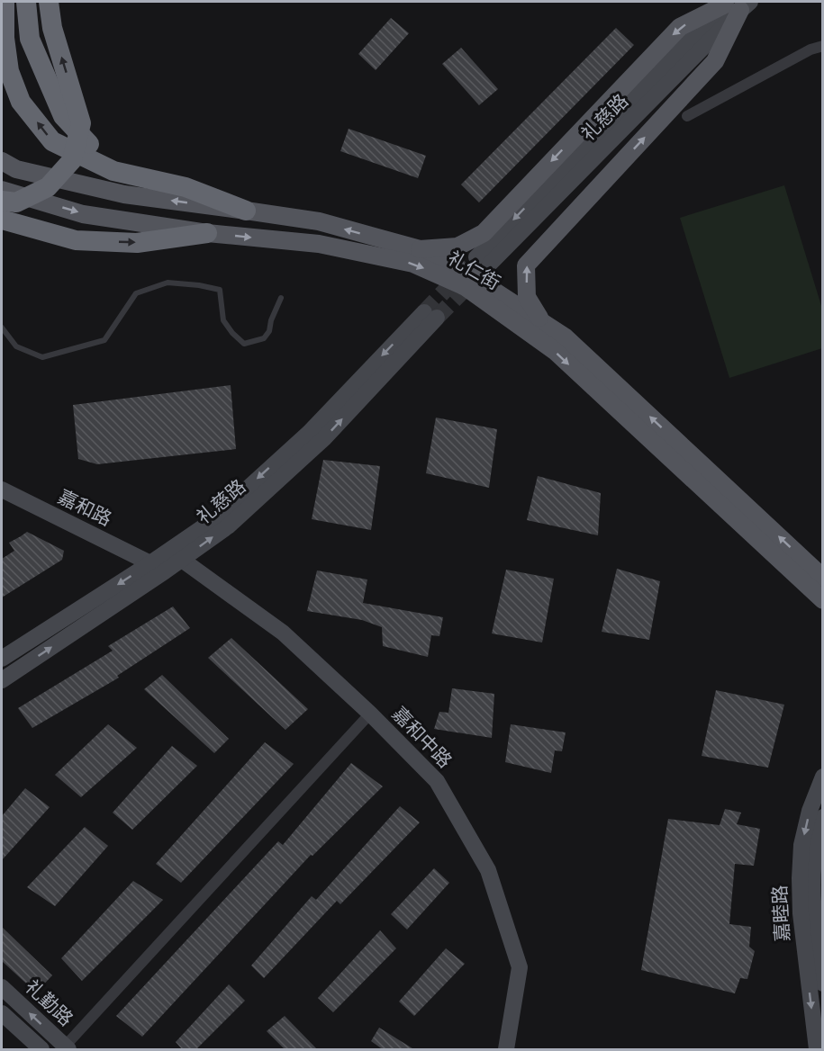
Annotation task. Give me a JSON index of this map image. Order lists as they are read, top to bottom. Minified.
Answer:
{"streets":{"main road":["礼慈路","礼仁街","嘉和路","嘉和中路","嘉睦路","礼勤路"]},"crossings":[["礼慈路","嘉和路"],["礼慈路","嘉和中路"]]}
